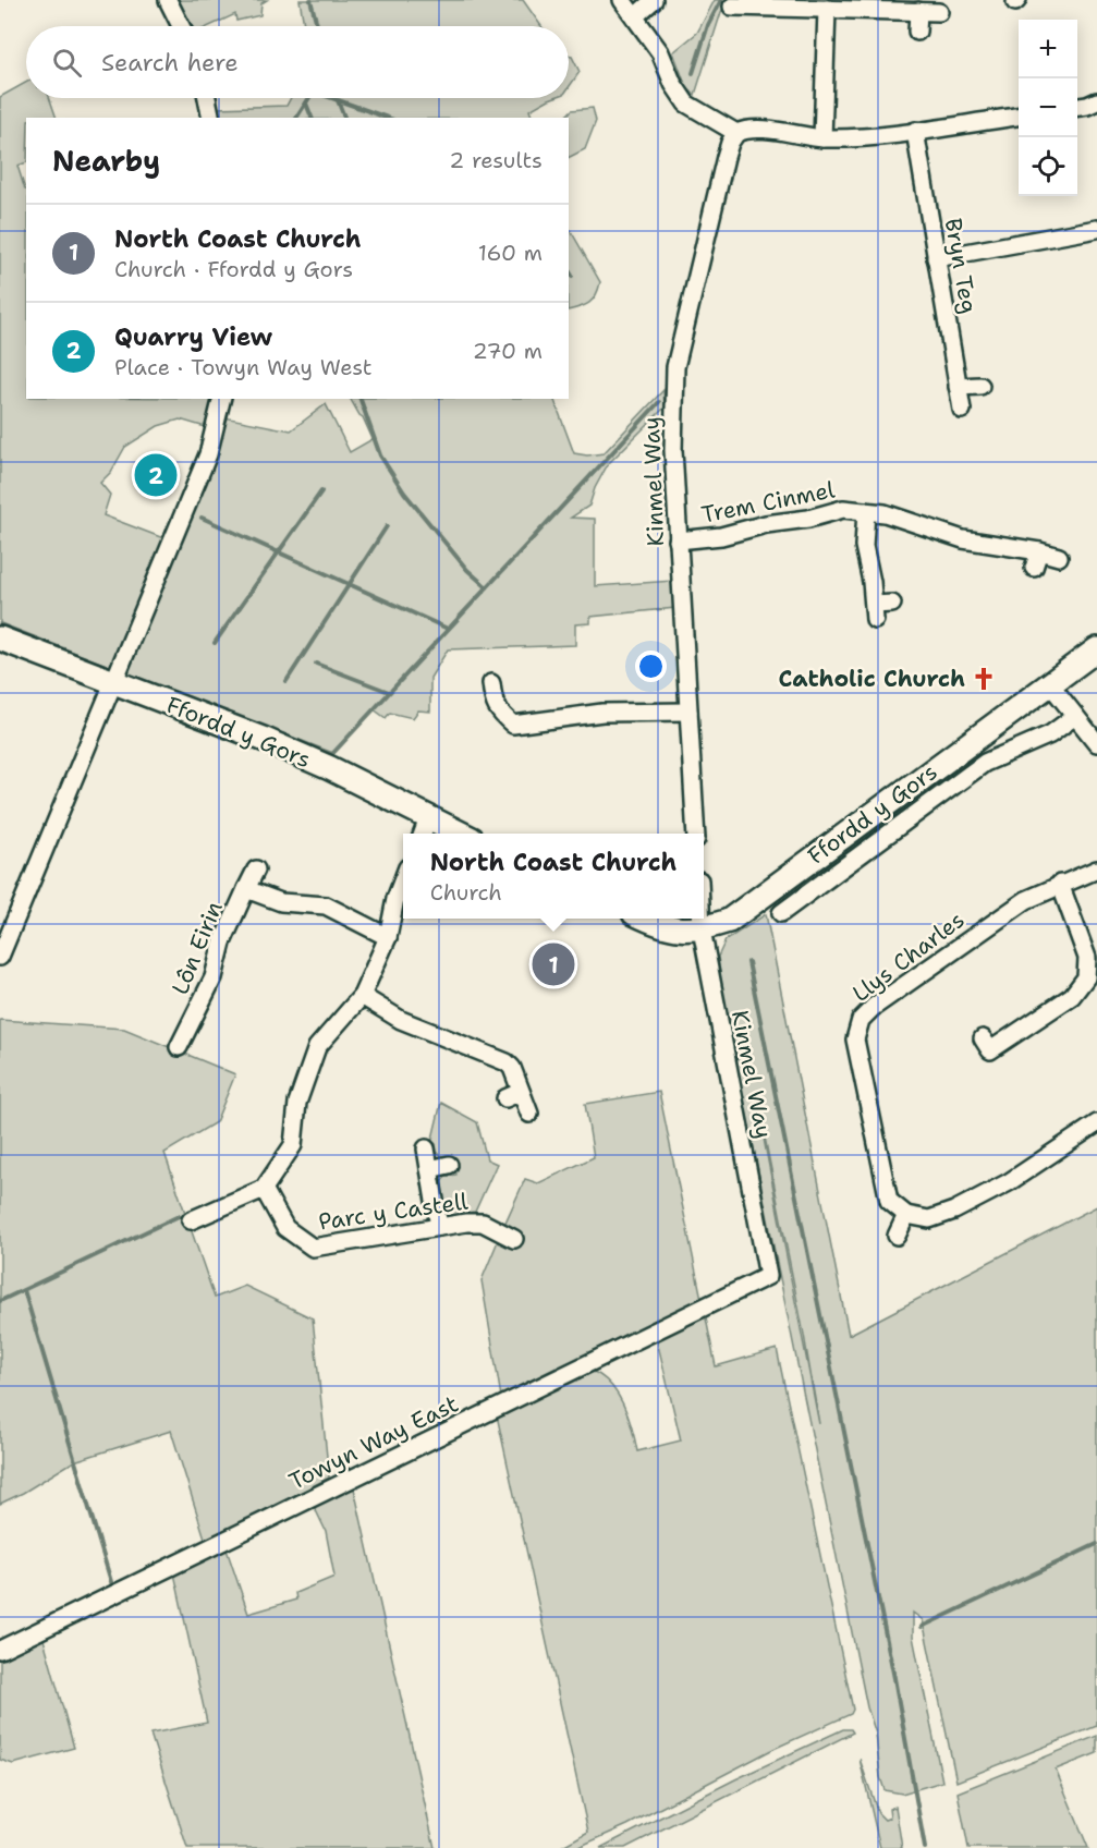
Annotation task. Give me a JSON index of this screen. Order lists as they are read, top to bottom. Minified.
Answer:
{"streets":{"street":["Bryn Teg","Kinmel Way","Trem Cinmel","Ffordd y Gors","Lôn Eirin","Llys Charles","Parc y Castell","Towyn Way East"]},"crossings":[["Kinmel Way","Trem Cinmel"],["Kinmel Way","Ffordd y Gors"],["Kinmel Way","Towyn Way East"]],"places":{"church":["Catholic Church"]},"page":{"map_buttons":["+","−"],"search":"Search here","heading":["Nearby","2 results"],"list":[{"mark":"1","name":"North Coast Church","note":"Church · Ffordd y Gors","value":"160 m"},{"mark":"2","name":"Quarry View","note":"Place · Towyn Way West","value":"270 m"}],"pins":["2","1"],"popup":["North Coast Church","Church"]}}
